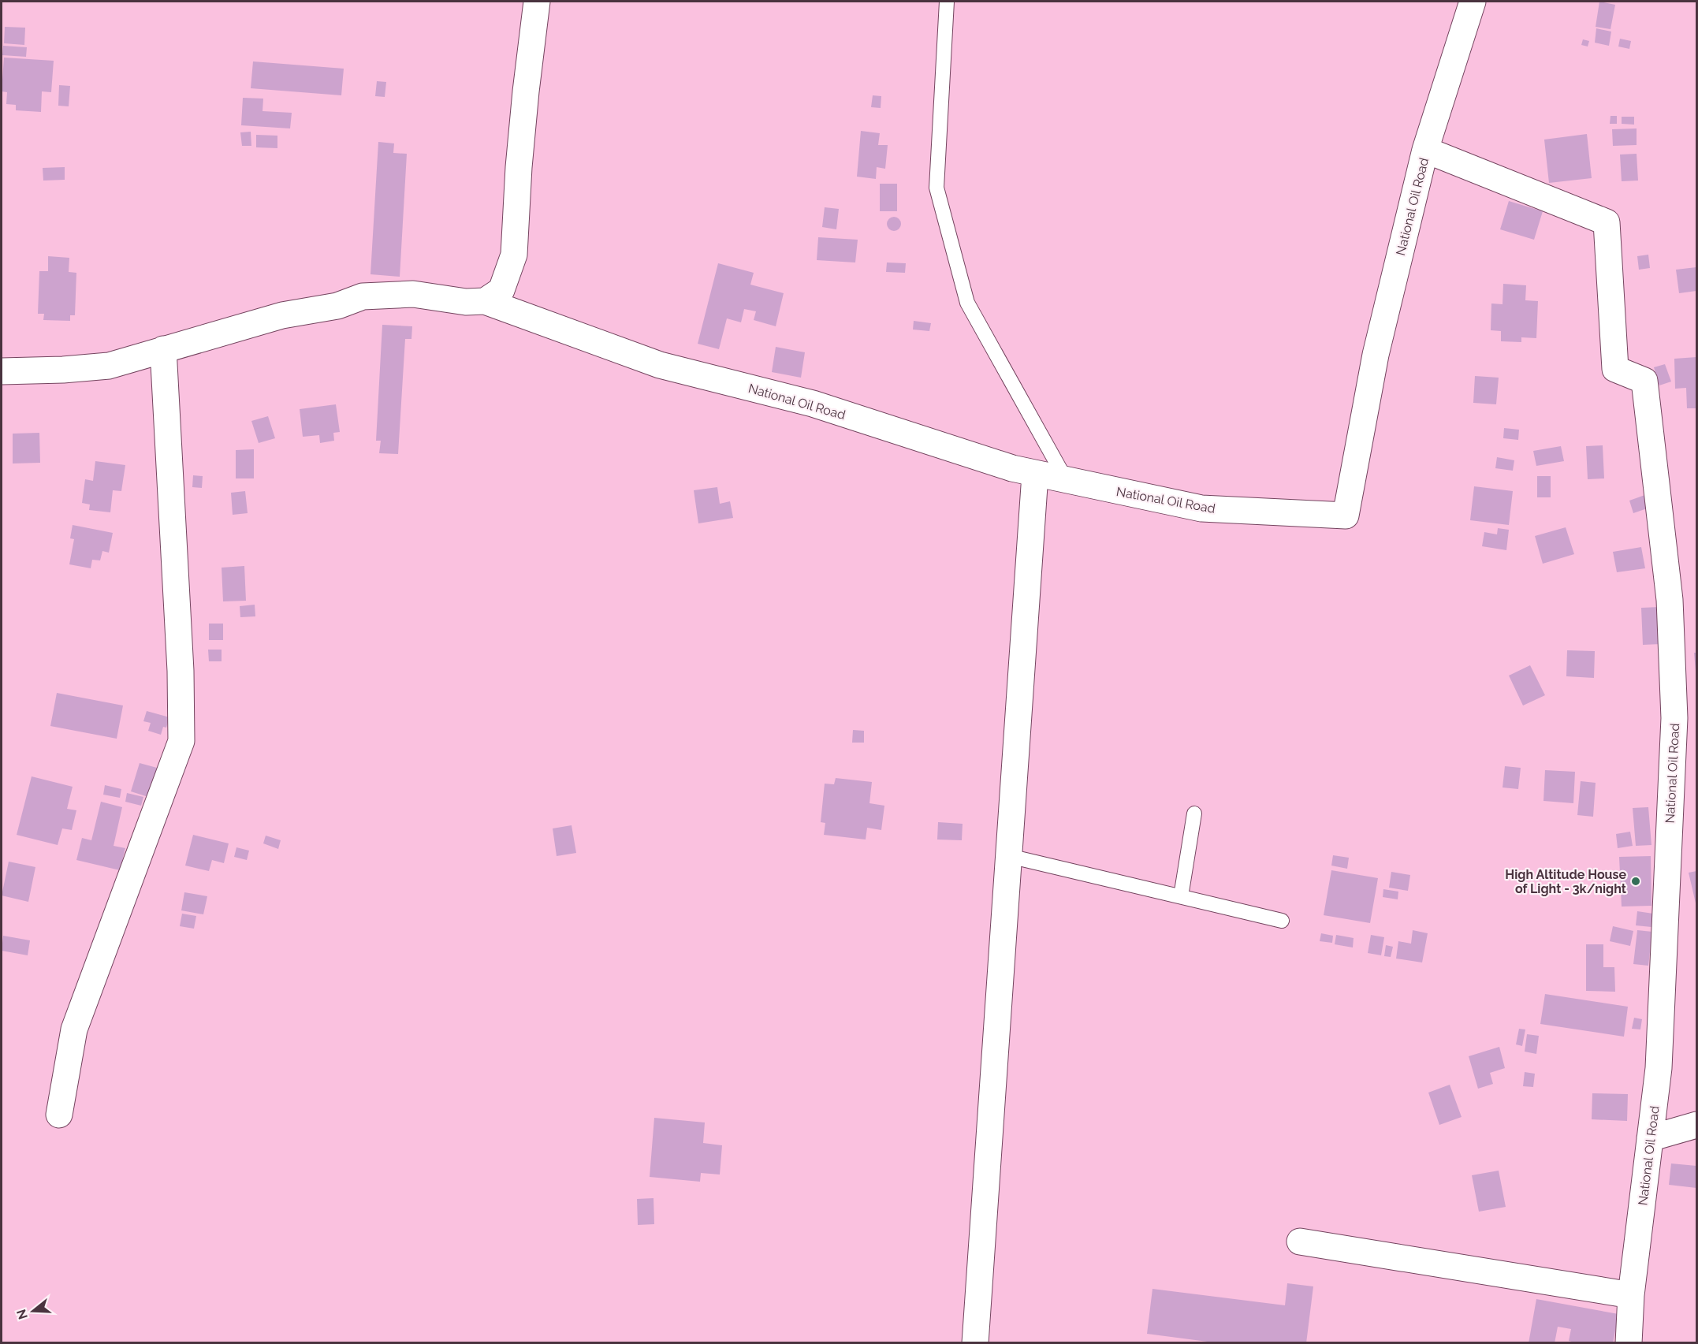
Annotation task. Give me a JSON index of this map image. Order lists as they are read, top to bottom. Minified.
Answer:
{"streets":{"street":["National Oil Road"]},"places":["High Altitude House of Light - 3k/night"],"north":"left"}
